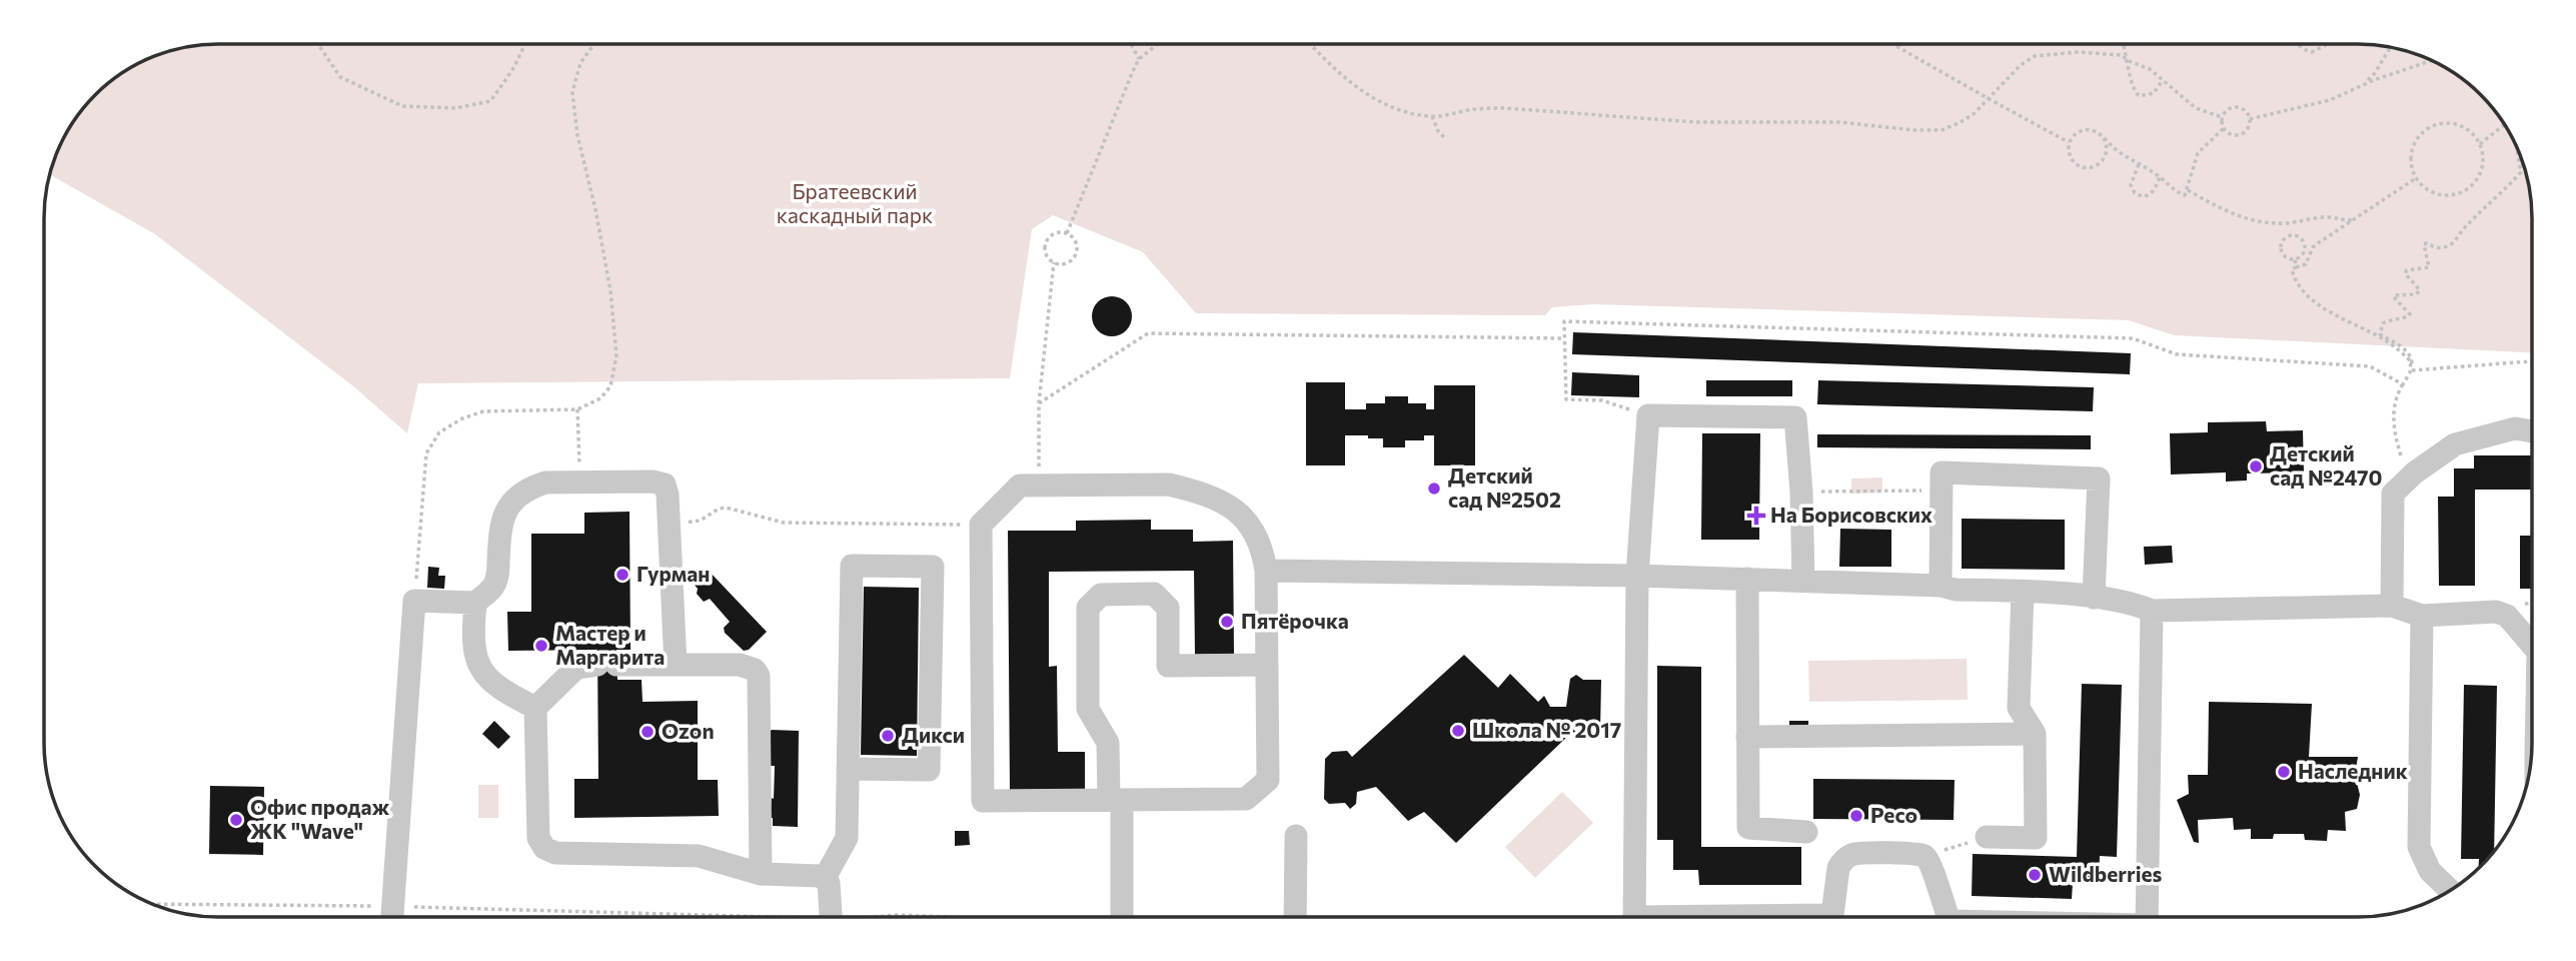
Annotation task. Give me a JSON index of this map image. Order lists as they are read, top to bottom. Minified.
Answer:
{"parks":["Братеевский каскадный парк"],"places":{"other":["Детский сад №2470","Детский сад №2502","Гурман","Пятёрочка","Мастер и Маргарита","Школа № 2017","Ozon","Дикси","Наследник","Ресо","Офис продаж ЖК \"Wave\"","Wildberries"],"health":["На Борисовских"]}}
